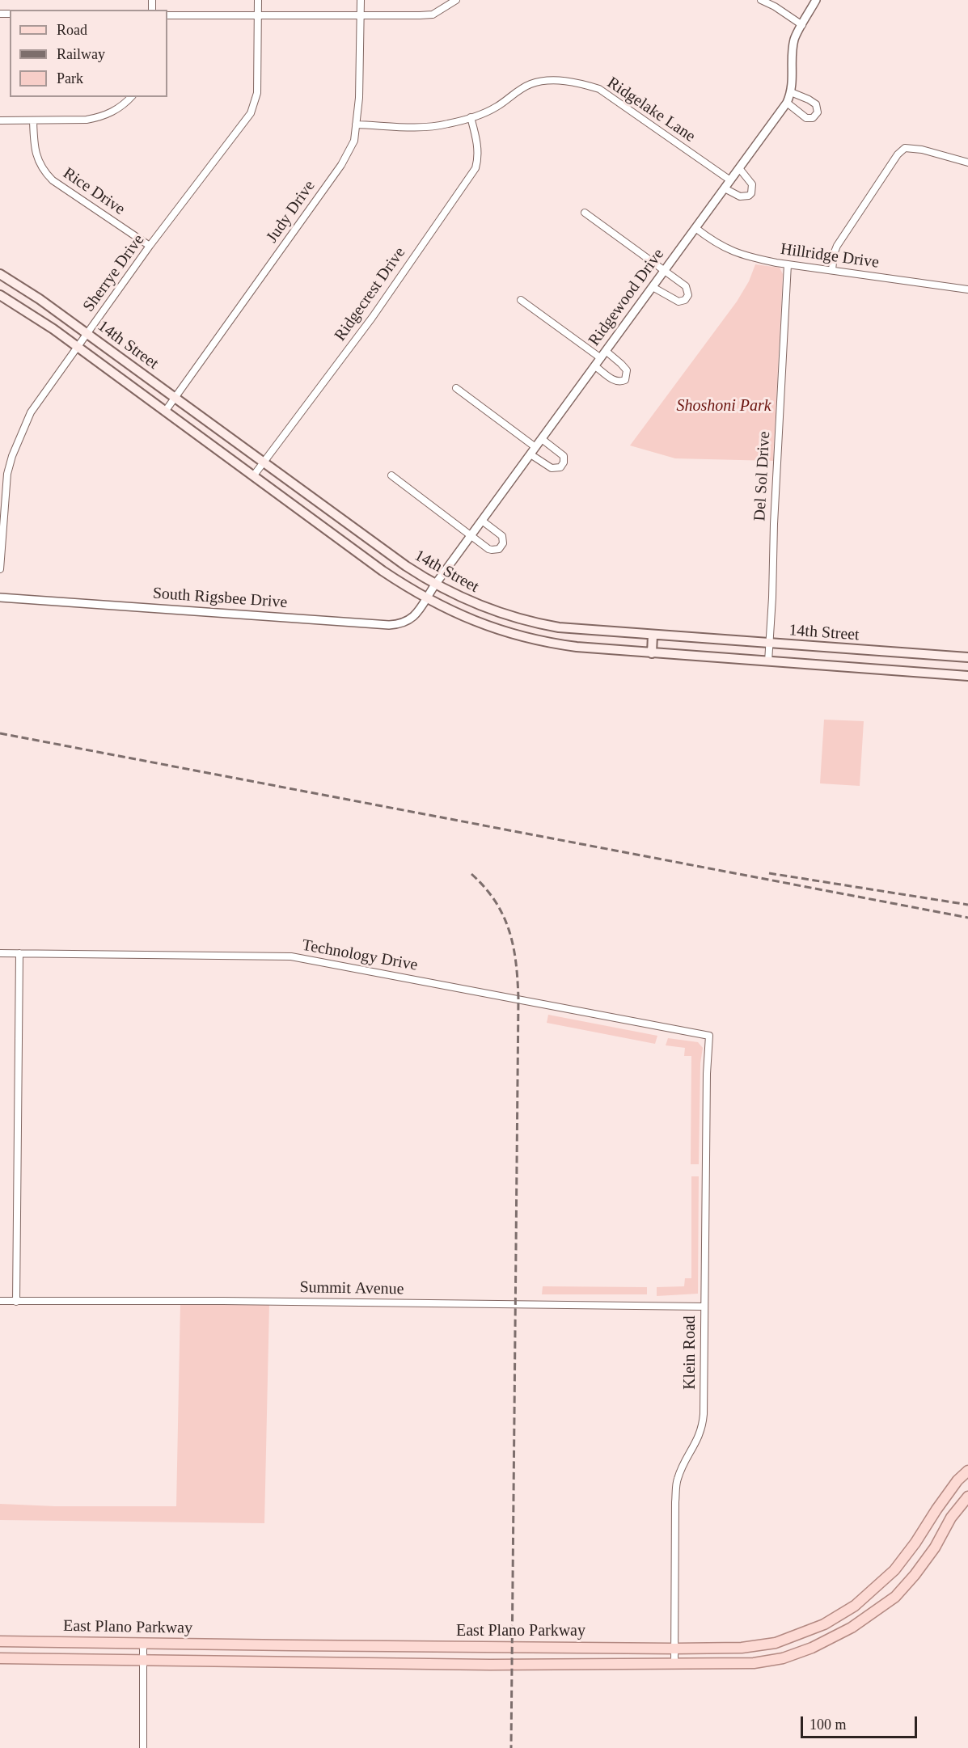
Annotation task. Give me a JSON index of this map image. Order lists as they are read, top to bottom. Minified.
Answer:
{"streets":{"main road":["14th Street","East Plano Parkway"],"street":["Ridgelake Lane","Rice Drive","Judy Drive","Hillridge Drive","Sherrye Drive","Ridgecrest Drive","Ridgewood Drive","Del Sol Drive","South Rigsbee Drive","Technology Drive","Summit Avenue","Klein Road"]},"crossings":[["Ridgelake Lane","Judy Drive"],["Ridgelake Lane","Ridgecrest Drive"],["Ridgelake Lane","Ridgewood Drive"],["Rice Drive","Sherrye Drive"],["Judy Drive","14th Street"],["Hillridge Drive","Ridgewood Drive"],["Hillridge Drive","Del Sol Drive"],["Sherrye Drive","14th Street"],["Ridgecrest Drive","14th Street"],["Ridgewood Drive","14th Street"],["Ridgewood Drive","South Rigsbee Drive"],["14th Street","Del Sol Drive"],["14th Street","South Rigsbee Drive"],["Technology Drive","Klein Road"],["Summit Avenue","Klein Road"],["Klein Road","East Plano Parkway"]],"parks":["Shoshoni Park"],"legend":["Road","Railway","Park"],"scale_bar":"100 m"}
